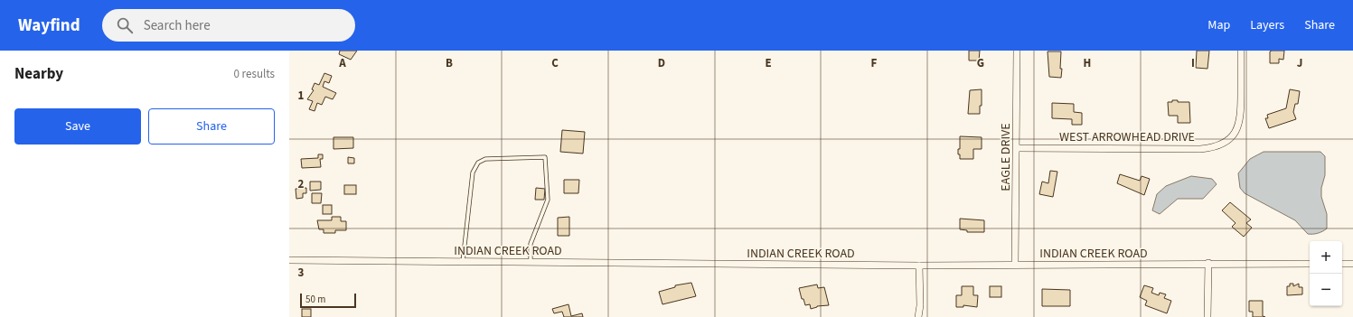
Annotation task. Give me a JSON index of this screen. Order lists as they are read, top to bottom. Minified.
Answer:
{"streets":{"street":["WEST ARROWHEAD DRIVE","EAGLE DRIVE","INDIAN CREEK ROAD"]},"crossings":[["WEST ARROWHEAD DRIVE","EAGLE DRIVE"],["EAGLE DRIVE","INDIAN CREEK ROAD"]],"scale_bar":"50 m","page":{"header":"Wayfind","search":"Search here","nav":["Map","Layers","Share"],"heading":["Nearby","0 results"],"buttons":["Save","Share"],"map_buttons":["+","−"],"scale":"50 m"},"grid":{"columns":["A","B","C","D","E","F","G","H","I","J"],"rows":["1","2","3"]}}
